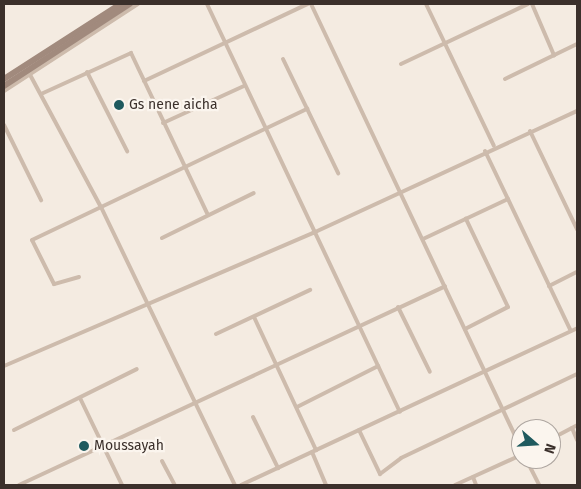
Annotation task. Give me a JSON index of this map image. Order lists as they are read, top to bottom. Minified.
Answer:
{"places":["Gs nene aicha","Moussayah"],"north":"right"}
